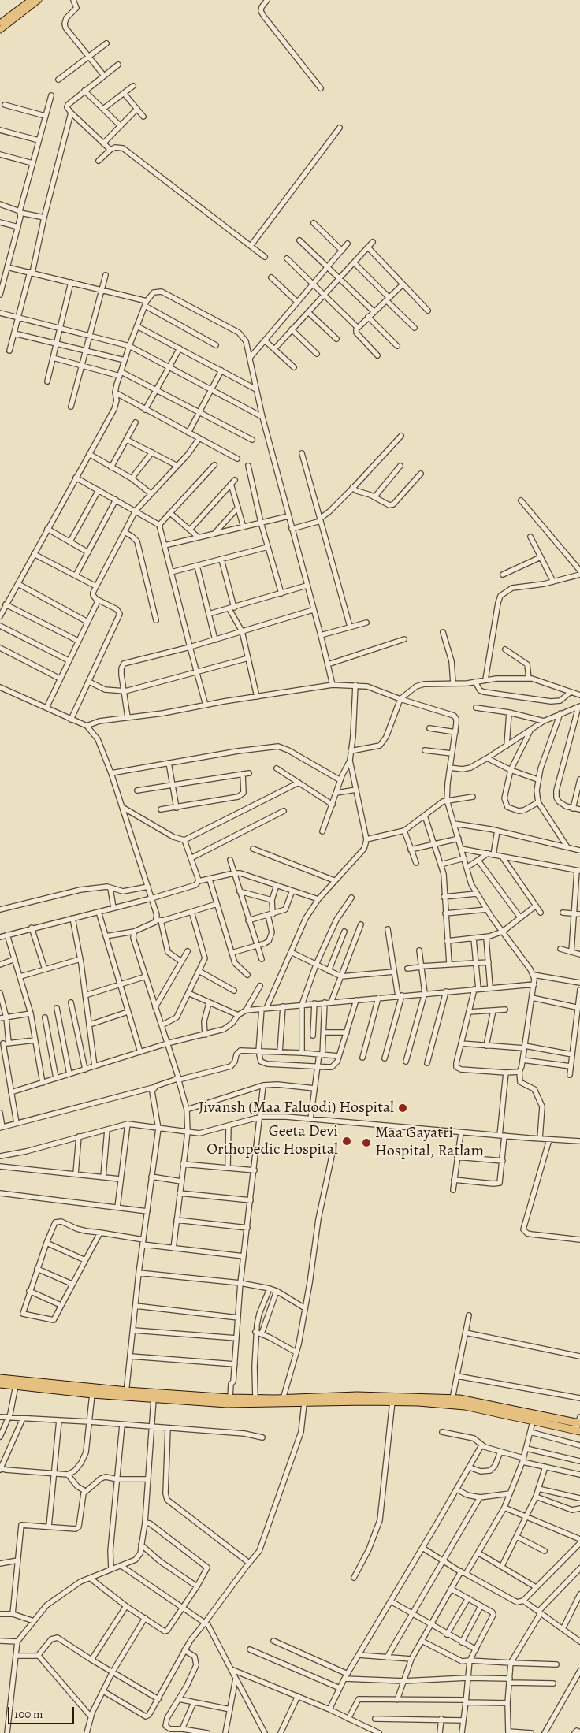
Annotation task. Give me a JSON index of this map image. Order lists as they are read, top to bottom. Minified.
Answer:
{"places":["Jivansh (Maa Faluodi) Hospital","Geeta Devi Orthopedic Hospital","Maa Gayatri Hospital, Ratlam"],"scale_bar":"100 m"}
